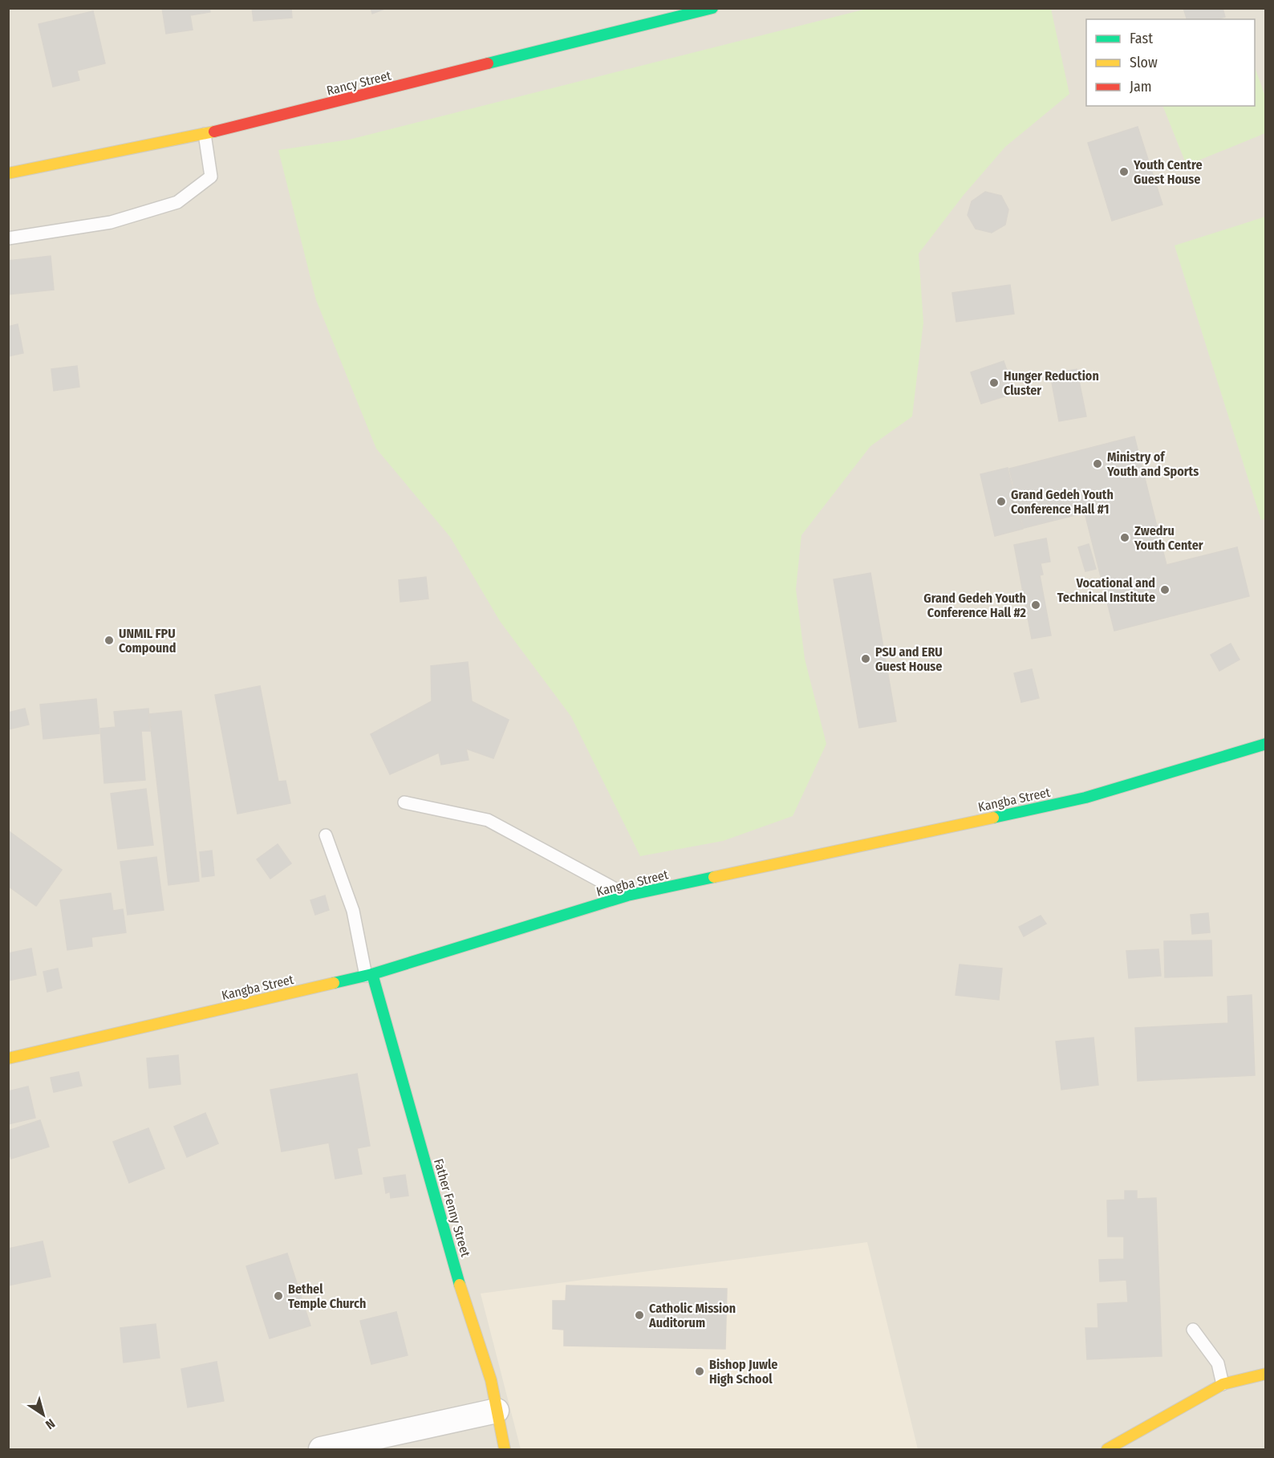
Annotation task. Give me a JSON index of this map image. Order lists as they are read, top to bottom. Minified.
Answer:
{"streets":{"street":["Rancy Street","Kangba Street","Father Fenny Street"]},"crossings":[["Kangba Street","Father Fenny Street"]],"places":["Youth Centre Guest House","Hunger Reduction Cluster","Ministry of Youth and Sports","Grand Gedeh Youth Conference Hall #1","Zwedru Youth Center","Vocational and Technical Institute","Grand Gedeh Youth Conference Hall #2","UNMIL FPU Compound","PSU and ERU Guest House","Bethel Temple Church","Catholic Mission Auditorum","Bishop Juwle High School"],"legend":["Fast","Slow","Jam"],"north":"bottom right"}
